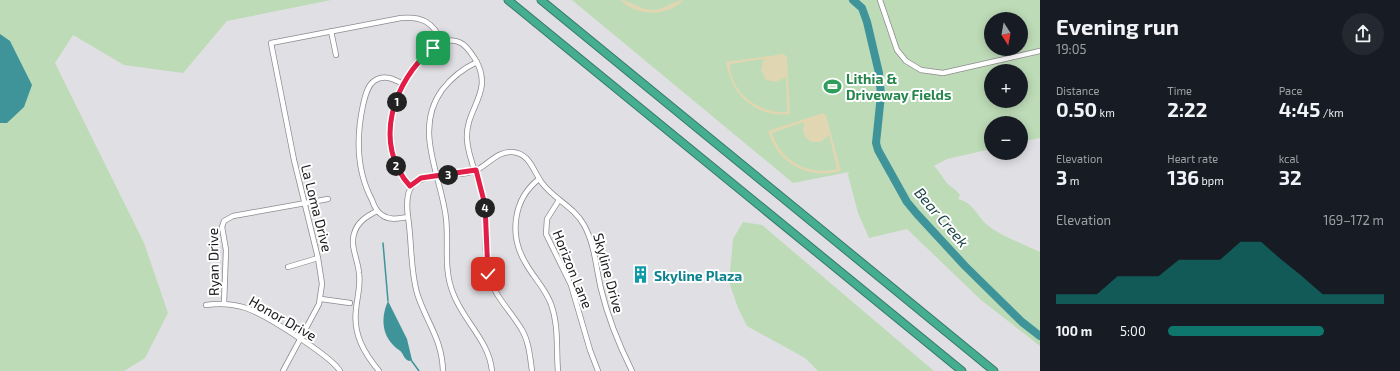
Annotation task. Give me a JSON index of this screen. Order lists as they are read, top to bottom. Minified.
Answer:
{"streets":{"street":["La Loma Drive","Ryan Drive","Horizon Lane","Skyline Drive","Honor Drive"]},"crossings":[["La Loma Drive","Ryan Drive"],["La Loma Drive","Honor Drive"],["Ryan Drive","Honor Drive"],["Horizon Lane","Skyline Drive"]],"water":["Bear Creek"],"places":{"sports":["Lithia & Driveway Fields"],"building":["Skyline Plaza"]},"north":"bottom","page":{"heading":["Evening run","19:05"],"map_buttons":["+","−"],"stats":[["Distance","0.50 km"],["Time","2:22"],["Pace","4:45 /km"],["Elevation","3 m"],["Heart rate","136 bpm"],["kcal","32"]],"pins":["1","2","3","4"],"chart":["Elevation","169–172 m"],"list":[{"name":"100 m","note":"5:00"}]}}
